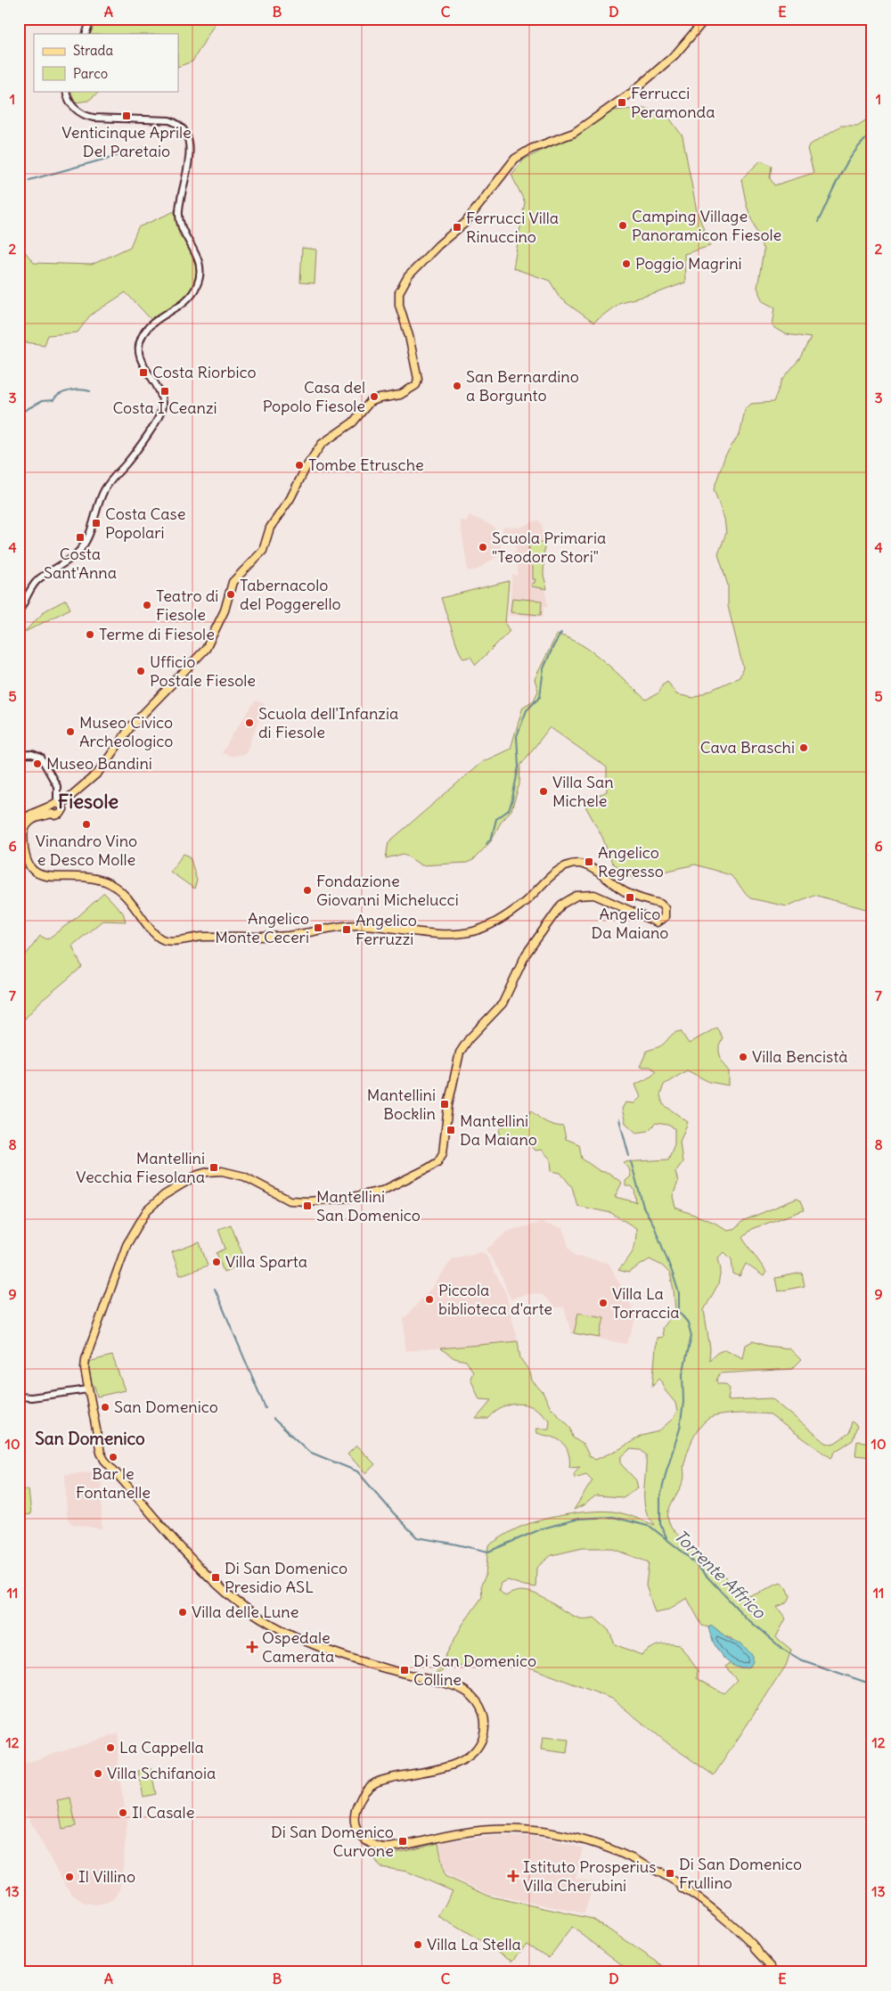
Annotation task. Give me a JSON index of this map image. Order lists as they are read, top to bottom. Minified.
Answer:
{"districts":["Fiesole","San Domenico"],"water":["Torrente Affrico"],"places":{"transit":["Ferrucci Peramonda","Venticinque Aprile Del Paretaio","Ferrucci Villa Rinuccino","Costa Riorbico","Costa I Ceanzi","Costa Case Popolari","Costa Sant'Anna","Angelico Regresso","Angelico Da Maiano","Angelico Monte Ceceri","Angelico Ferruzzi","Mantellini Bocklin","Mantellini Da Maiano","Mantellini Vecchia Fiesolana","Mantellini San Domenico","Di San Domenico Presidio ASL","Di San Domenico Colline","Di San Domenico Curvone","Di San Domenico Frullino"],"other":["Camping Village Panoramicon Fiesole","Poggio Magrini","San Bernardino a Borgunto","Casa del Popolo Fiesole","Tombe Etrusche","Scuola Primaria \"Teodoro Stori\"","Tabernacolo del Poggerello","Teatro di Fiesole","Terme di Fiesole","Ufficio Postale Fiesole","Scuola dell'Infanzia di Fiesole","Museo Civico Archeologico","Cava Braschi","Museo Bandini","Villa San Michele","Vinandro Vino e Desco Molle","Fondazione Giovanni Michelucci","Villa Bencistà","Villa Sparta","Piccola biblioteca d'arte","Villa La Torraccia","San Domenico","Bar le Fontanelle","Villa delle Lune","La Cappella","Villa Schifanoia","Il Casale","Il Villino","Villa La Stella"],"health":["Ospedale Camerata","Istituto Prosperius Villa Cherubini"]},"legend":["Strada","Parco"],"grid":{"columns":["A","B","C","D","E"],"rows":["1","2","3","4","5","6","7","8","9","10","11","12","13"]}}
